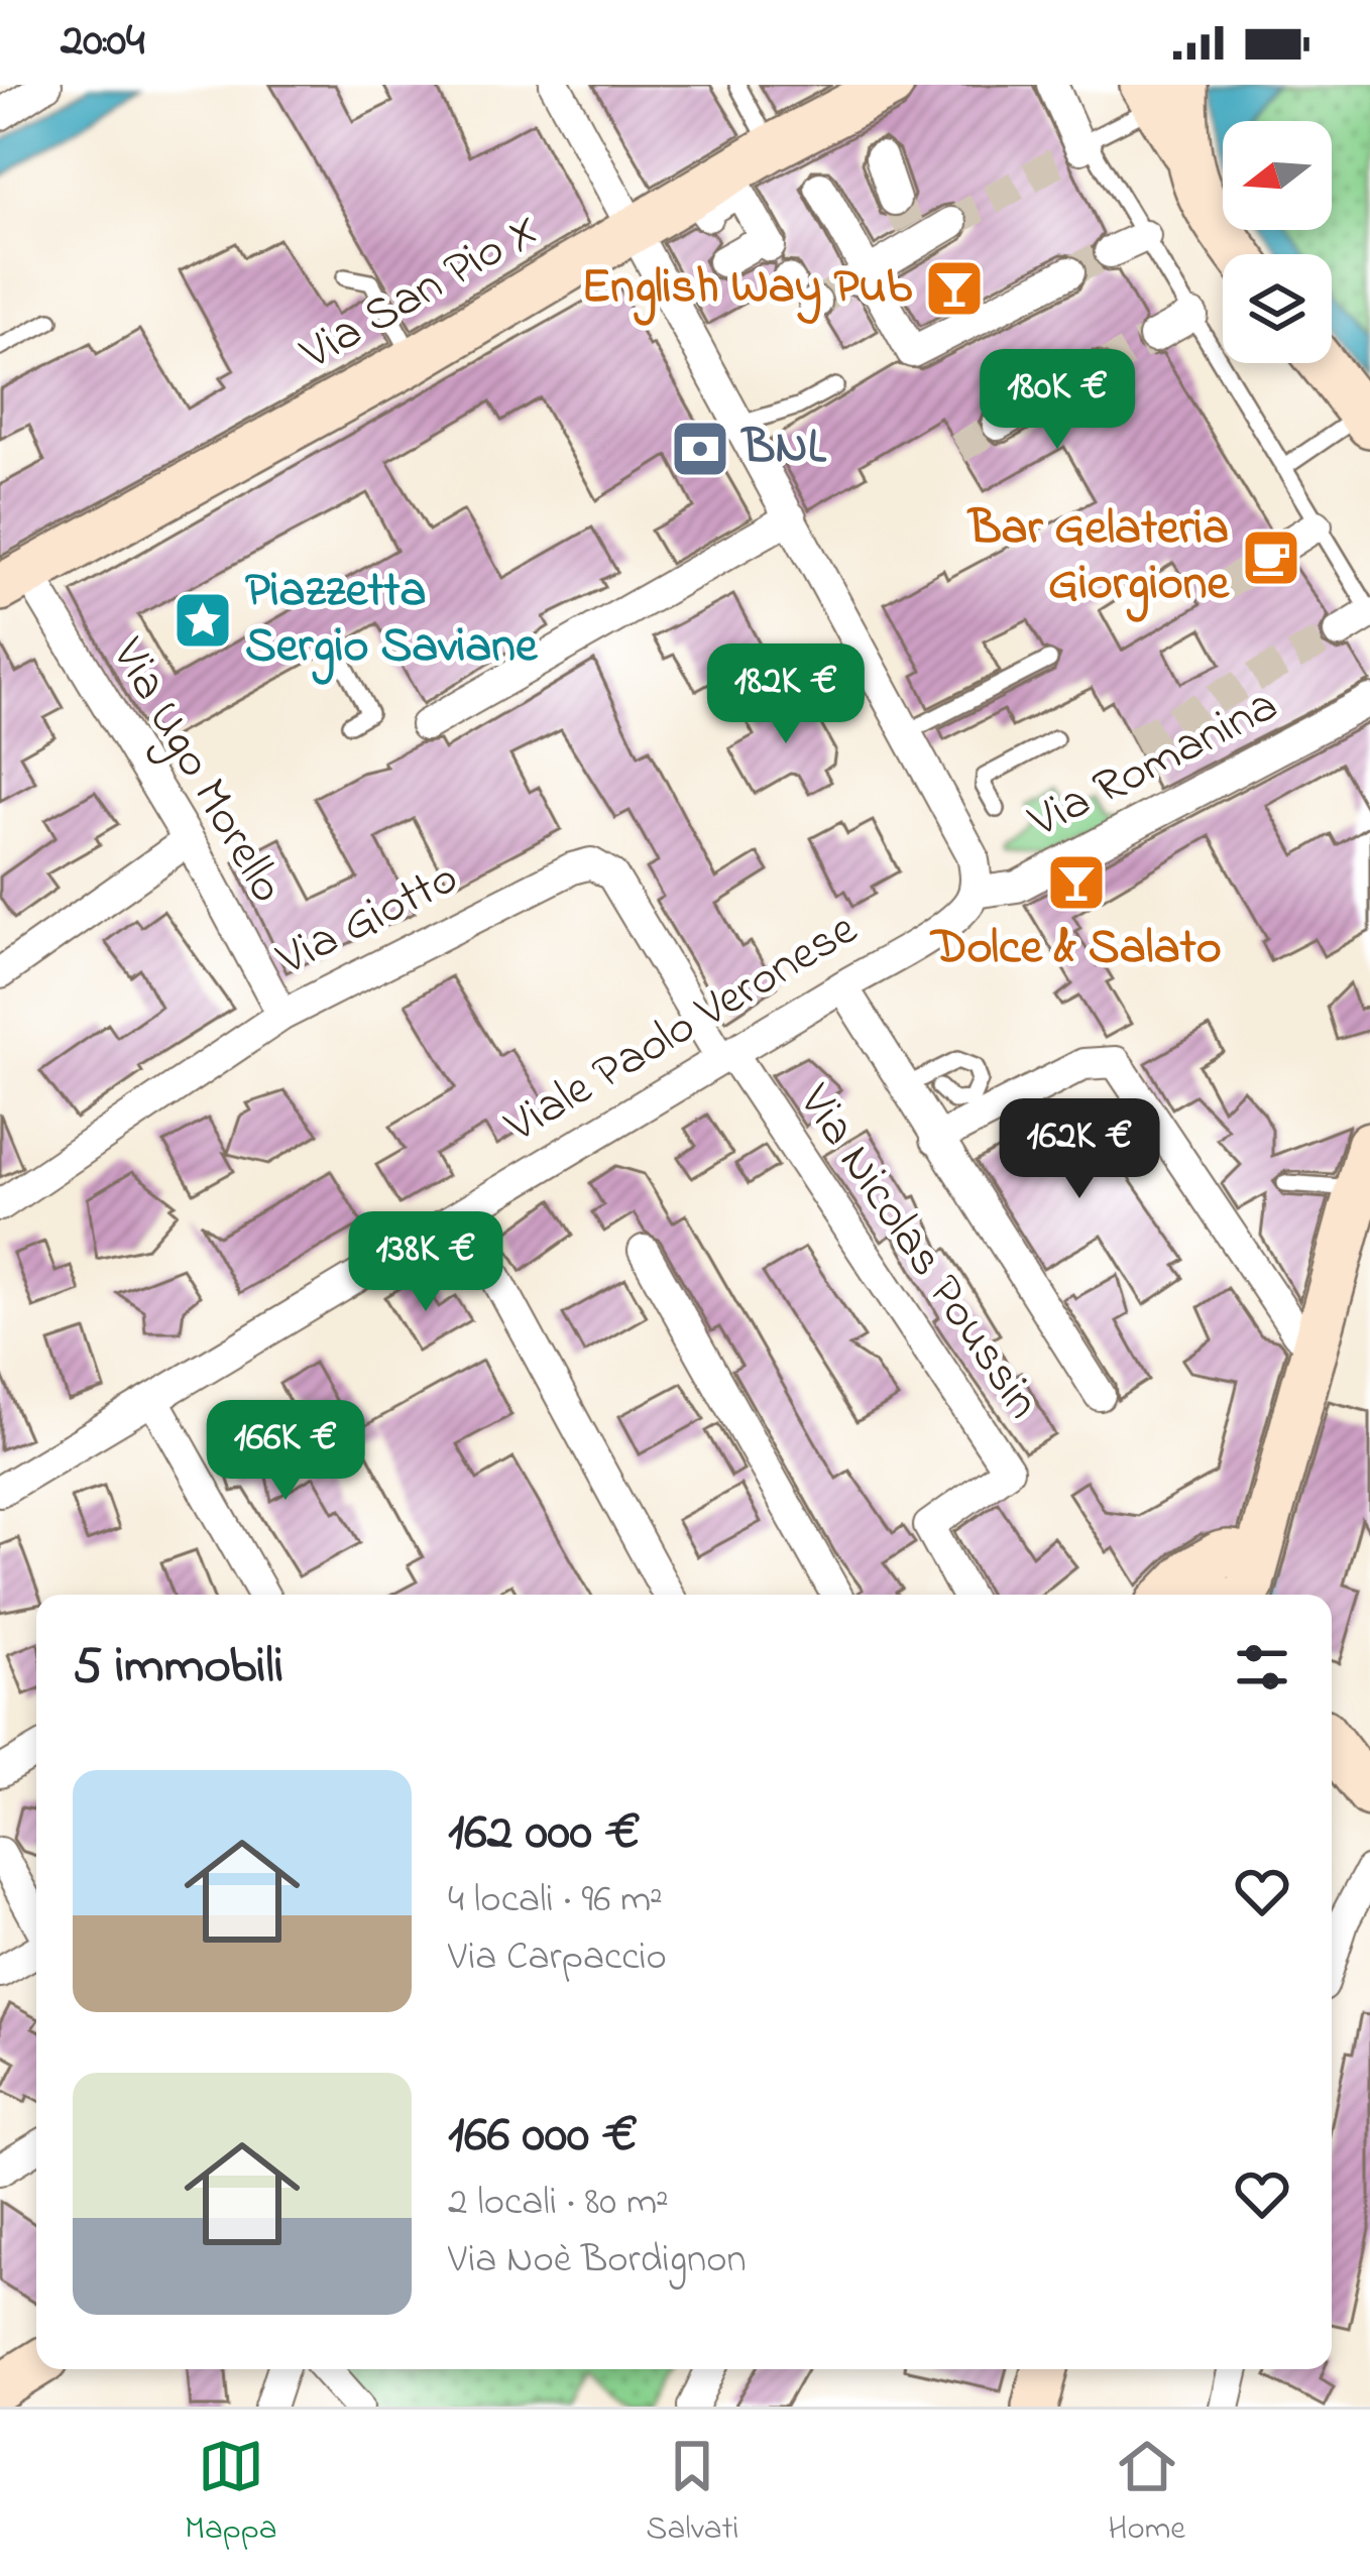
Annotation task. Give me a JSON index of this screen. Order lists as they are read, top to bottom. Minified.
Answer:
{"streets":{"street":["Via San Pio X","Via Romanina","Via Ugo Morello","Via Giotto","Viale Paolo Veronese","Via Nicolas Poussin"]},"crossings":[["Via San Pio X","Via Romanina"],["Via San Pio X","Via Ugo Morello"],["Via Romanina","Viale Paolo Veronese"],["Via Ugo Morello","Via Giotto"],["Via Giotto","Viale Paolo Veronese"],["Via Giotto","Via Nicolas Poussin"],["Viale Paolo Veronese","Via Nicolas Poussin"]],"places":{"bar":["English Way Pub","Dolce & Salato"],"bank":["BNL"],"cafe":["Bar Gelateria Giorgione"],"place":["Piazzetta Sergio Saviane"]},"north":"left","page":{"status":"20:04","price":["180K €","182K €","162K €","138K €","166K €"],"heading":"5 immobili","list":[{"name":"162 000 €","note":"4 locali · 96 m² · Via Carpaccio"},{"name":"166 000 €","note":"2 locali · 80 m² · Via Noè Bordignon"}],"tabs":["Mappa","Salvati","Home"]}}
